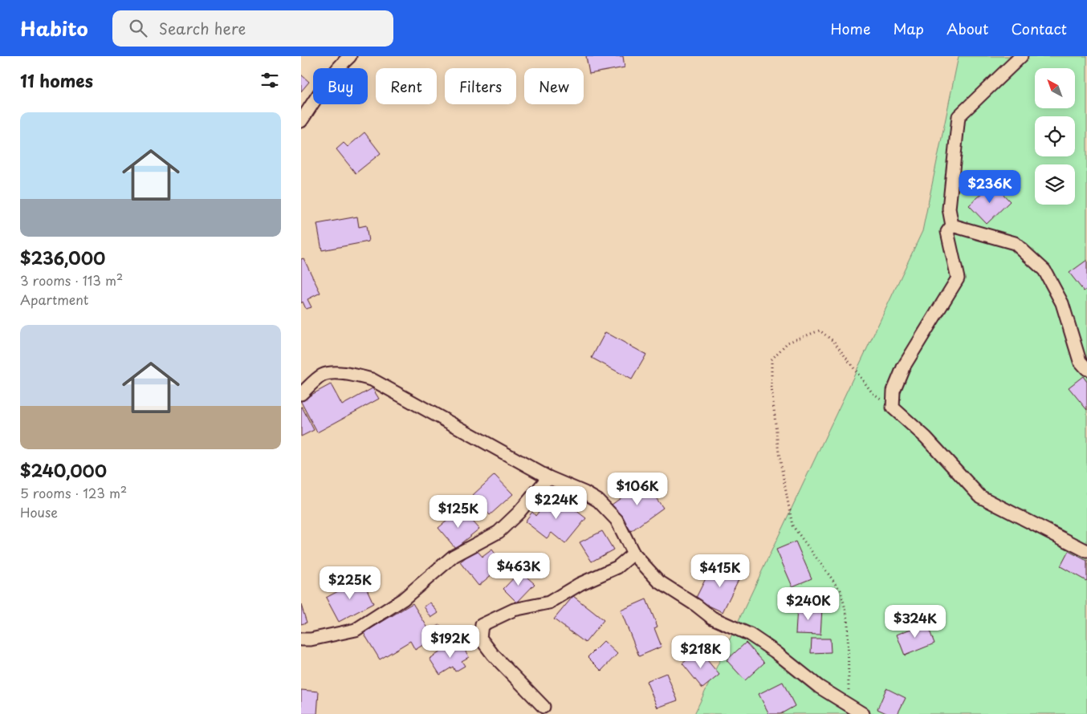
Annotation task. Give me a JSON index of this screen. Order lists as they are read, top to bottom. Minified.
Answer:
{"north":"top left","page":{"header":"Habito","search":"Search here","nav":["Home","Map","About","Contact"],"heading":"11 homes","chip":["Buy","Rent","Filters","New"],"list":[{"name":"$236,000","note":"3 rooms · 113 m² · Apartment"},{"name":"$240,000","note":"5 rooms · 123 m² · House"}],"price":["$236K","$106K","$224K","$125K","$463K","$415K","$225K","$240K","$324K","$192K","$218K"]}}
